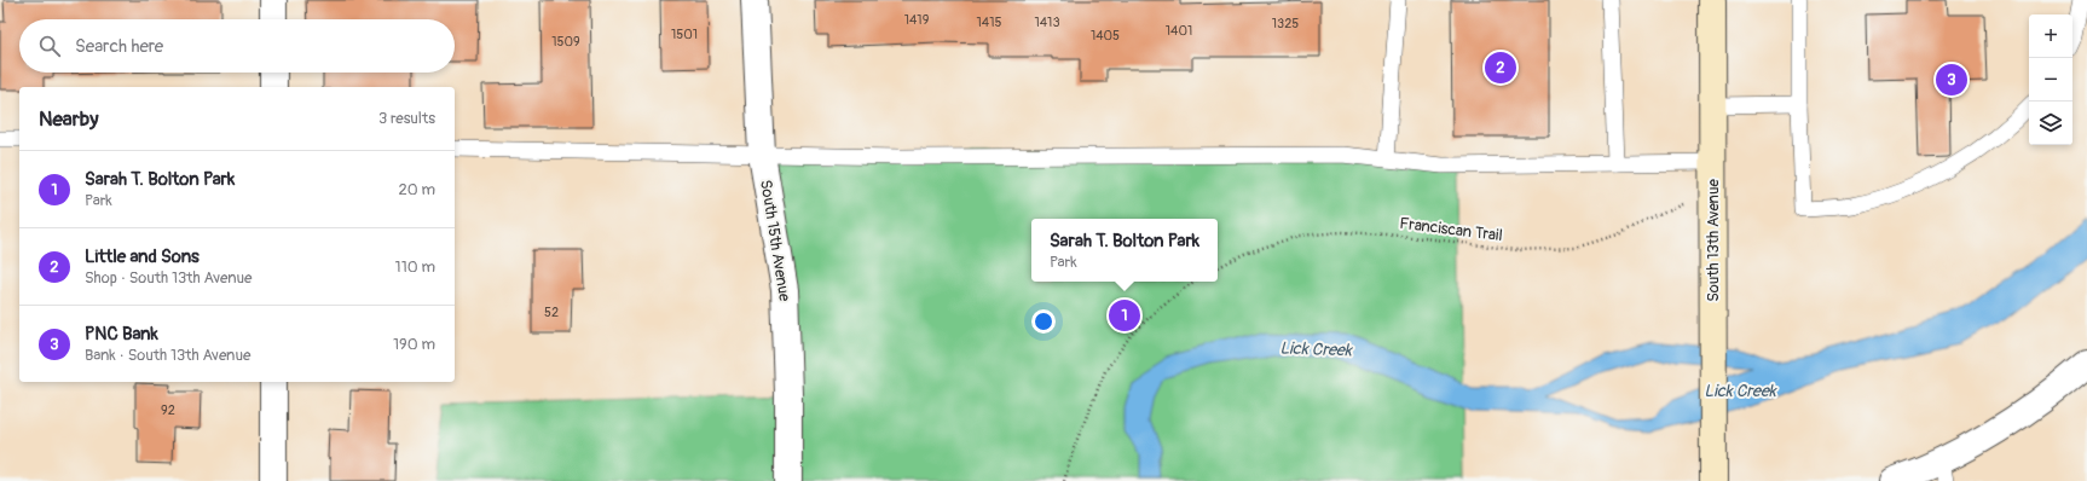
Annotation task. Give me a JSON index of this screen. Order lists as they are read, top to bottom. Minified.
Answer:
{"streets":{"street":["South 15th Avenue","South 13th Avenue"],"path":["Franciscan Trail"]},"water":["Lick Creek"],"house_numbers":["1419","1415","1413","1325","1401","1501","1405","1509","52","92"],"page":{"map_buttons":["+","−"],"search":"Search here","pins":["2","3","1"],"heading":["Nearby","3 results"],"list":[{"mark":"1","name":"Sarah T. Bolton Park","note":"Park","value":"20 m"},{"mark":"2","name":"Little and Sons","note":"Shop · South 13th Avenue","value":"110 m"},{"mark":"3","name":"PNC Bank","note":"Bank · South 13th Avenue","value":"190 m"}],"popup":["Sarah T. Bolton Park","Park"]}}
